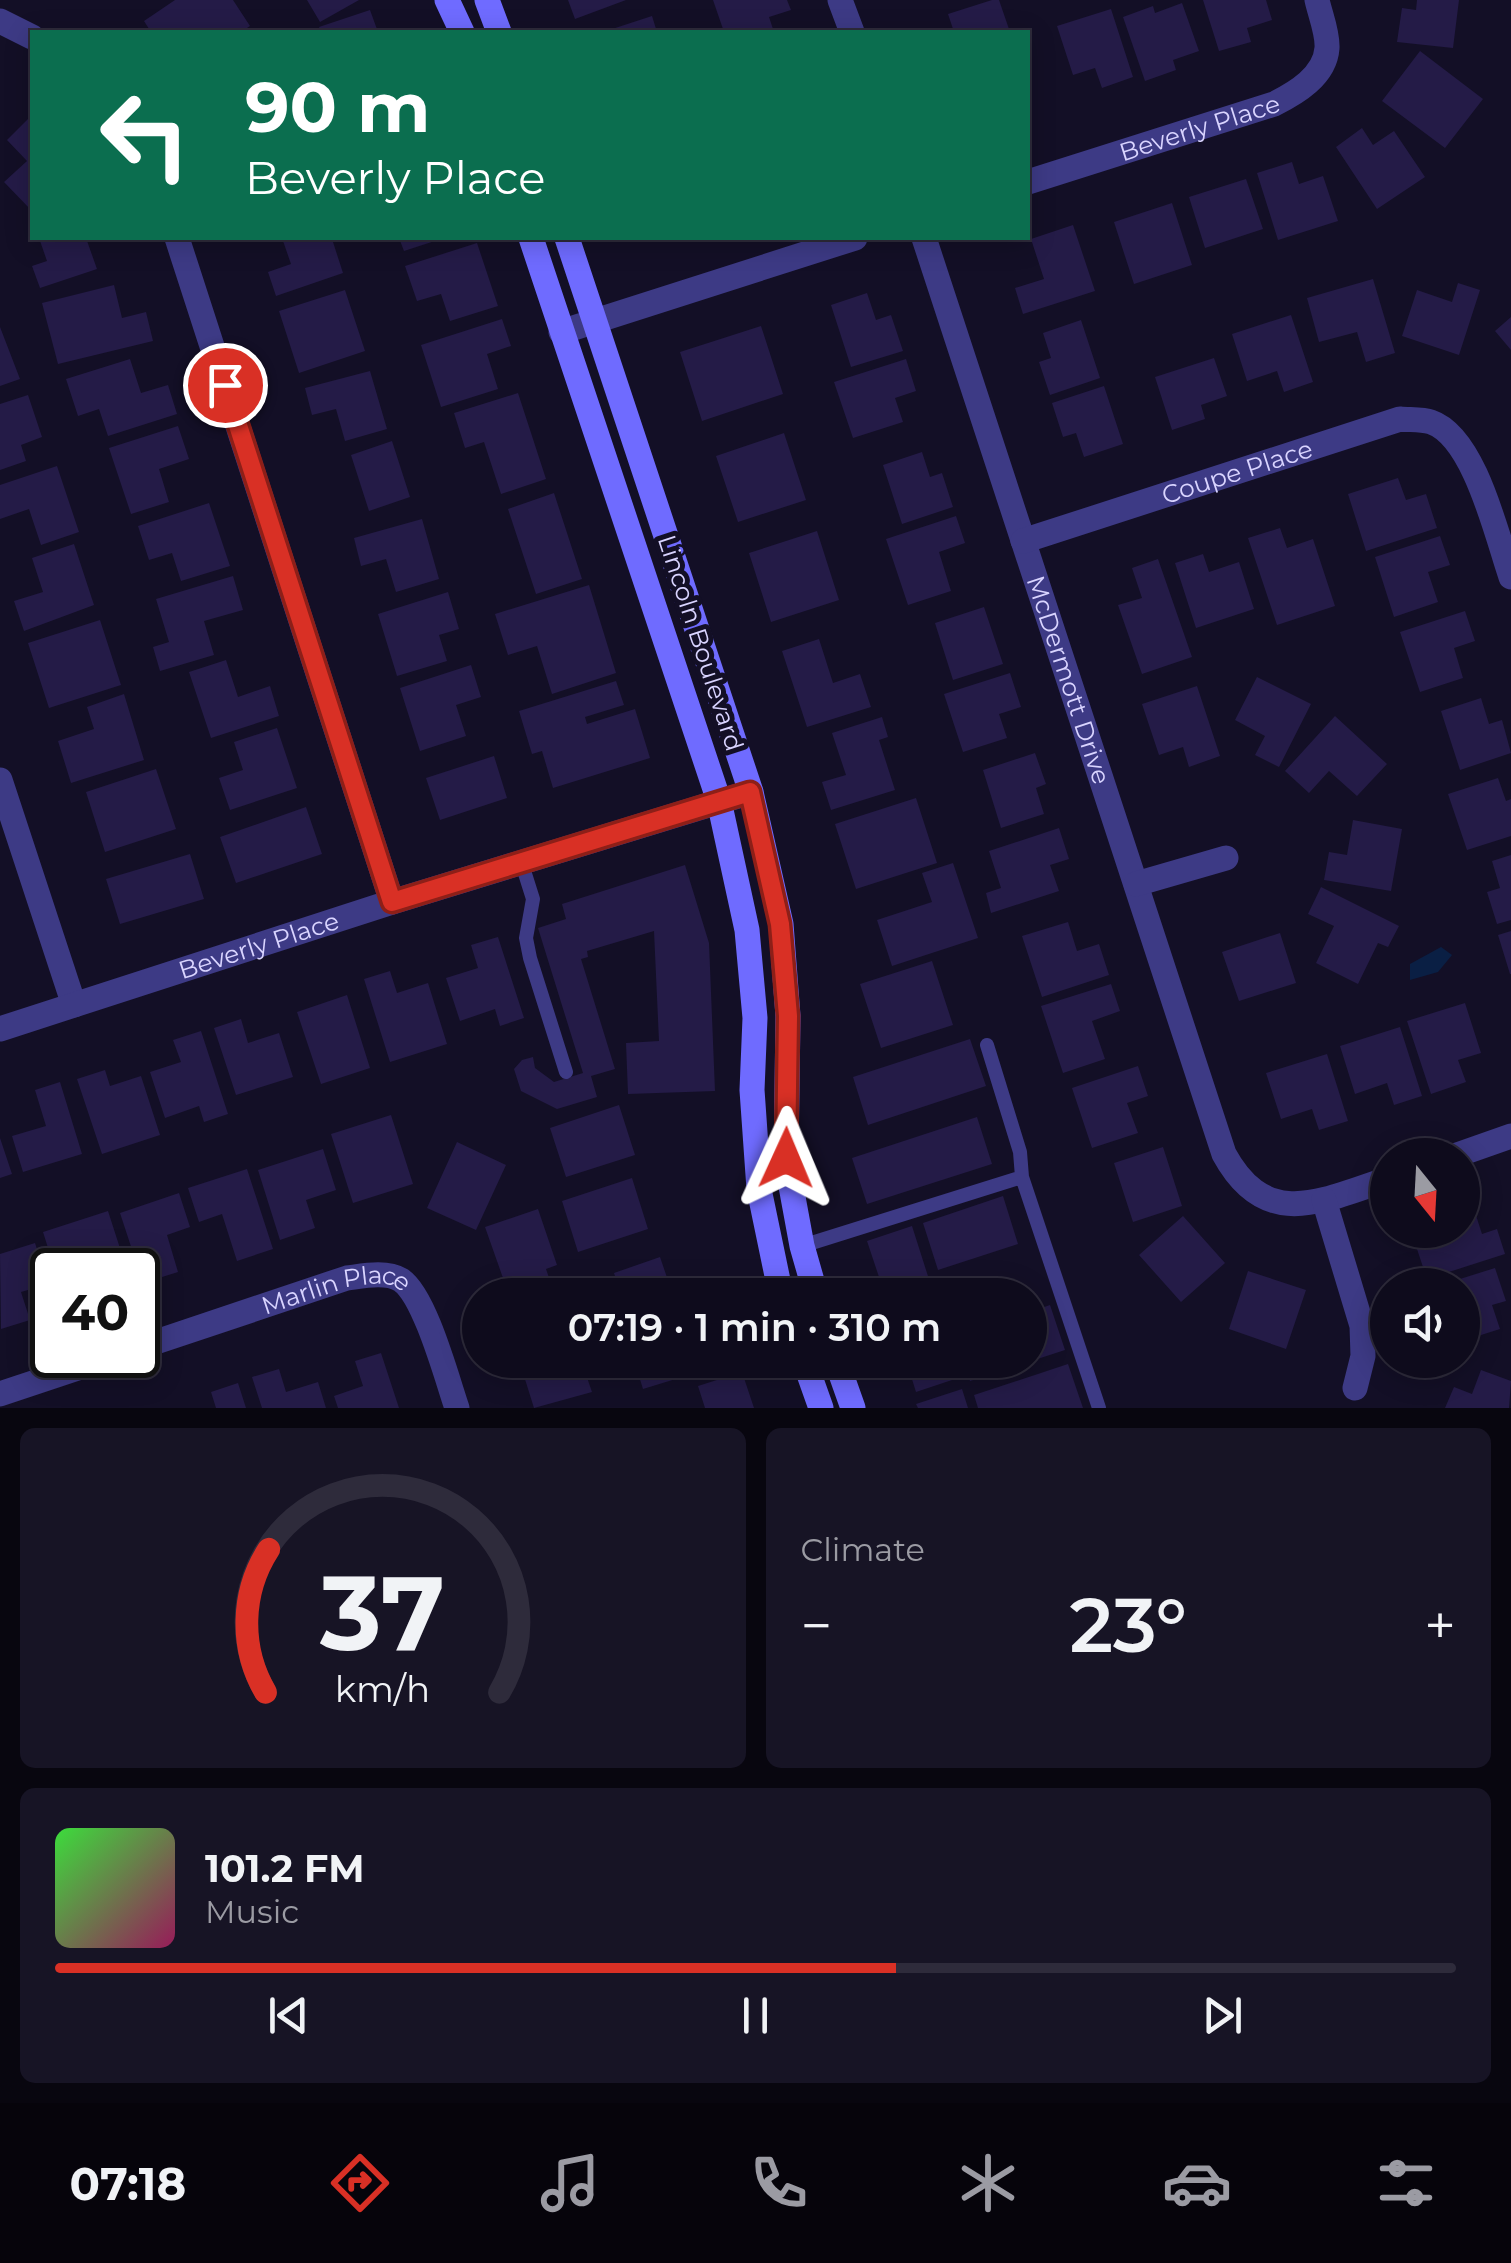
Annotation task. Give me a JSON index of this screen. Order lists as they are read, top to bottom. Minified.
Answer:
{"streets":{"street":["Beverly Place","Coupe Place","Lincoln Boulevard","McDermott Drive","Marlin Place"]},"crossings":[["Beverly Place","Lincoln Boulevard"],["Coupe Place","McDermott Drive"]],"north":"bottom","page":{"turn":["90 m","Beverly Place"],"limit":"40","trip":"07:19 · 1 min · 310 m","tile":"Climate","heat":["−","23°","+"],"song":["101.2 FM","Music"],"tabs":"07:18","gauge":["37","km/h"]}}
